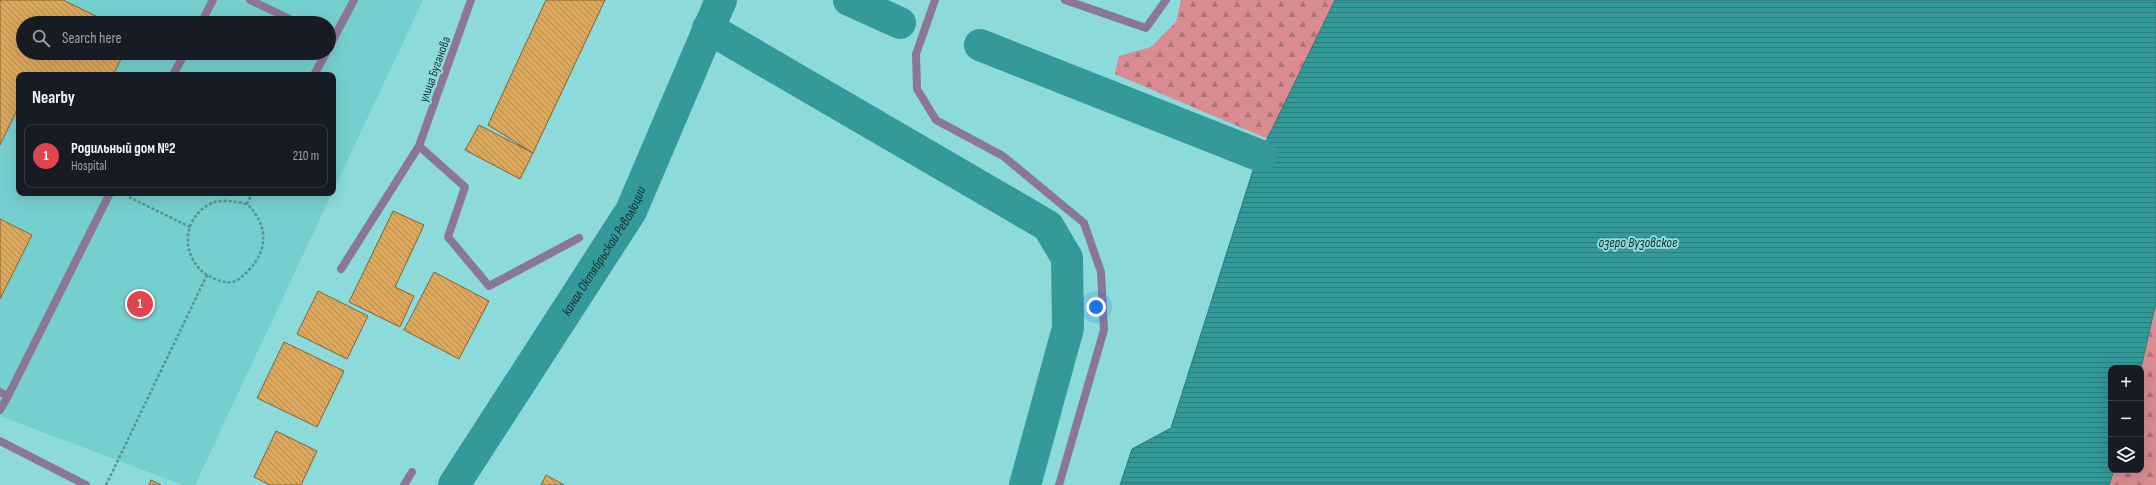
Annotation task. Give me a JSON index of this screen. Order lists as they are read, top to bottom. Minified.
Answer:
{"streets":{"street":["улица Буганова"]},"water":["озеро Вузовское","канал Октябрьской Революции"],"page":{"search":"Search here","heading":"Nearby","list":[{"mark":"1","name":"Родильный дом №2","note":"Hospital","value":"210 m"}],"pins":"1","map_buttons":["+","−"]}}
